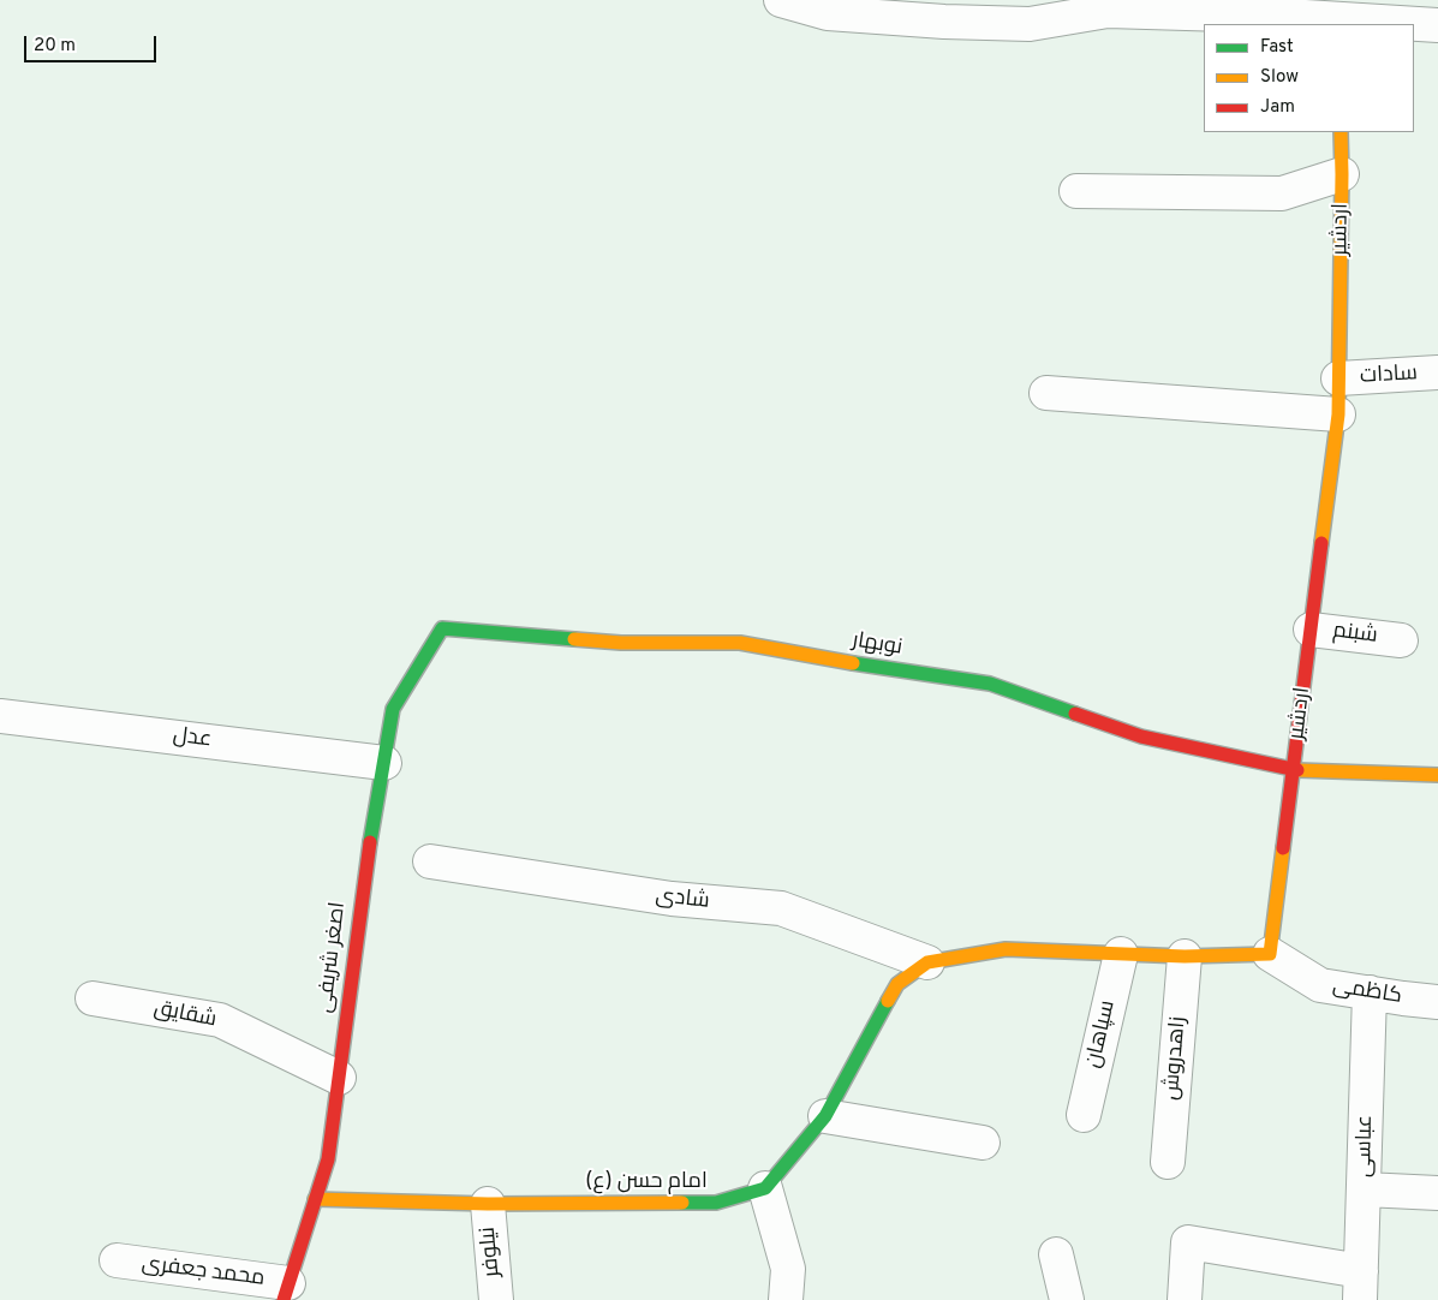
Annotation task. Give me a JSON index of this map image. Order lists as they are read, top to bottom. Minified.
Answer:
{"streets":{"street":["اردشیر","سادات","شبنم","نوبهار","عدل","شادی","اصغر شریفی","کاظمی","شقایق","سپاهان","زاهدروش","عباسی","امام حسن (ع)","نیلوفر","محمد جعفری"]},"crossings":[["اردشیر","سادات"],["اردشیر","شبنم"],["اردشیر","نوبهار"],["اردشیر","کاظمی"],["نوبهار","اصغر شریفی"],["عدل","اصغر شریفی"],["اصغر شریفی","شقایق"],["اصغر شریفی","امام حسن (ع)"],["اصغر شریفی","محمد جعفری"],["کاظمی","عباسی"],["امام حسن (ع)","نیلوفر"]],"legend":["Fast","Slow","Jam"],"scale_bar":"20 m"}
